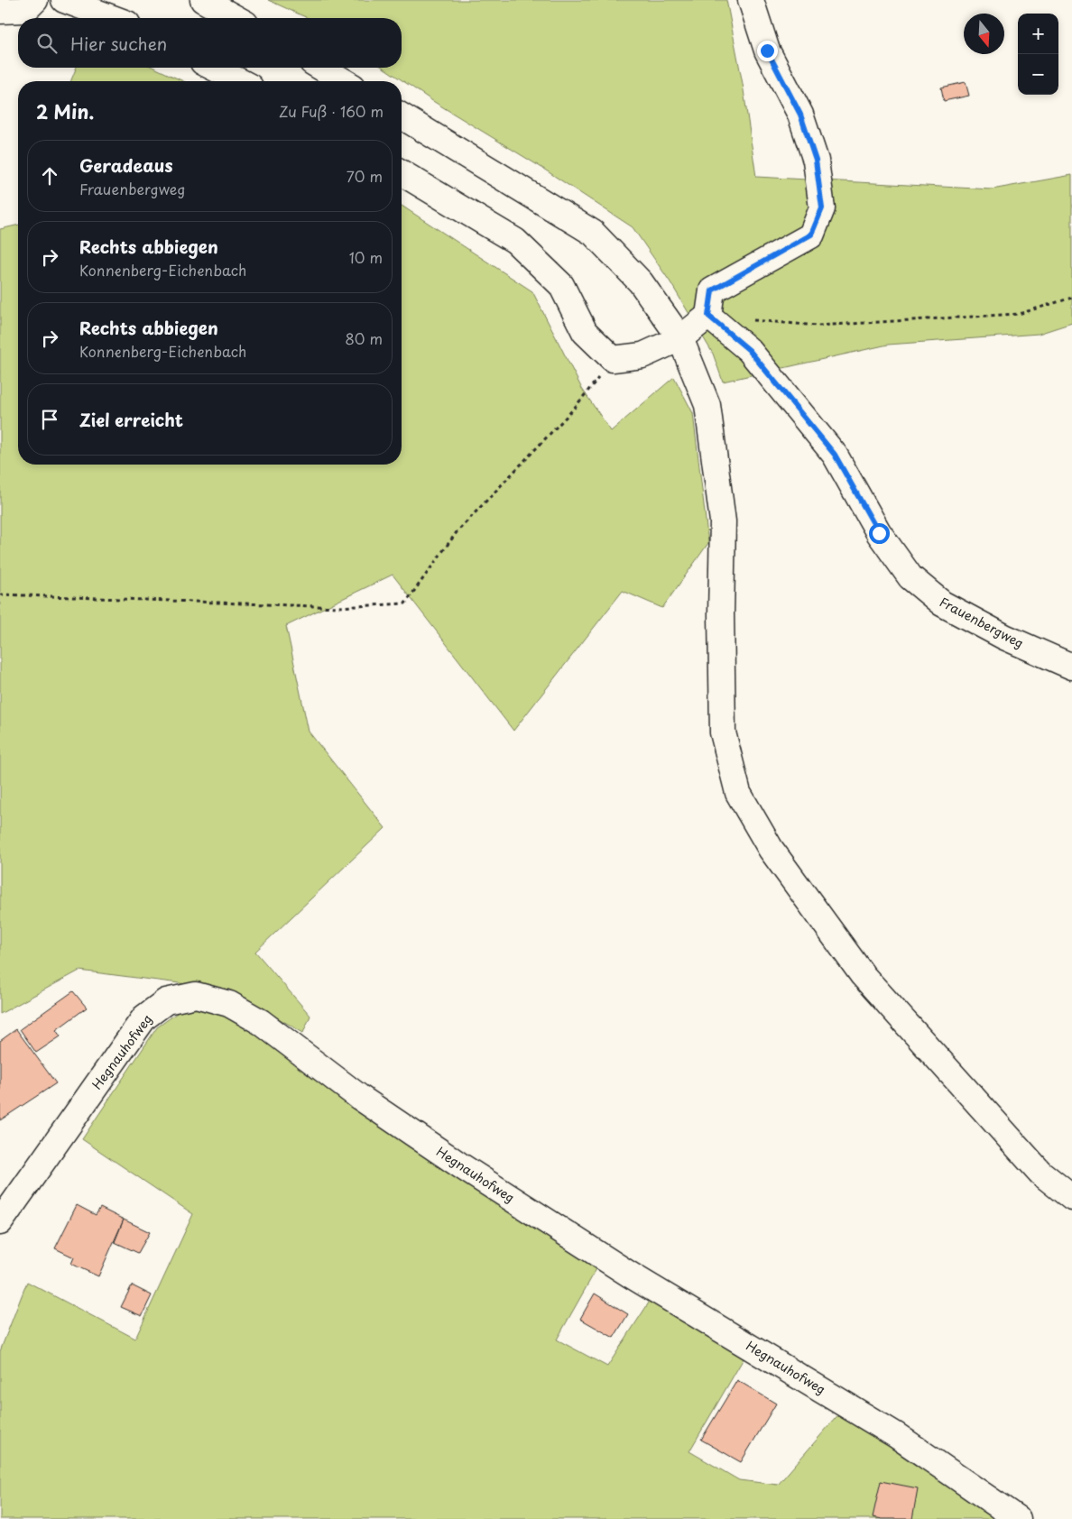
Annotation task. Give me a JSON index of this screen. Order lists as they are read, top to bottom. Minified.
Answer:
{"streets":{"main road":["Frauenbergweg","Hegnauhofweg"]},"north":"bottom","page":{"map_buttons":["+","−"],"search":"Hier suchen","heading":["2 Min.","Zu Fuß · 160 m"],"list":[["Geradeaus","Frauenbergweg","70 m"],["Rechts abbiegen","Konnenberg-Eichenbach","10 m"],["Rechts abbiegen","Konnenberg-Eichenbach","80 m"],"Ziel erreicht"]}}
